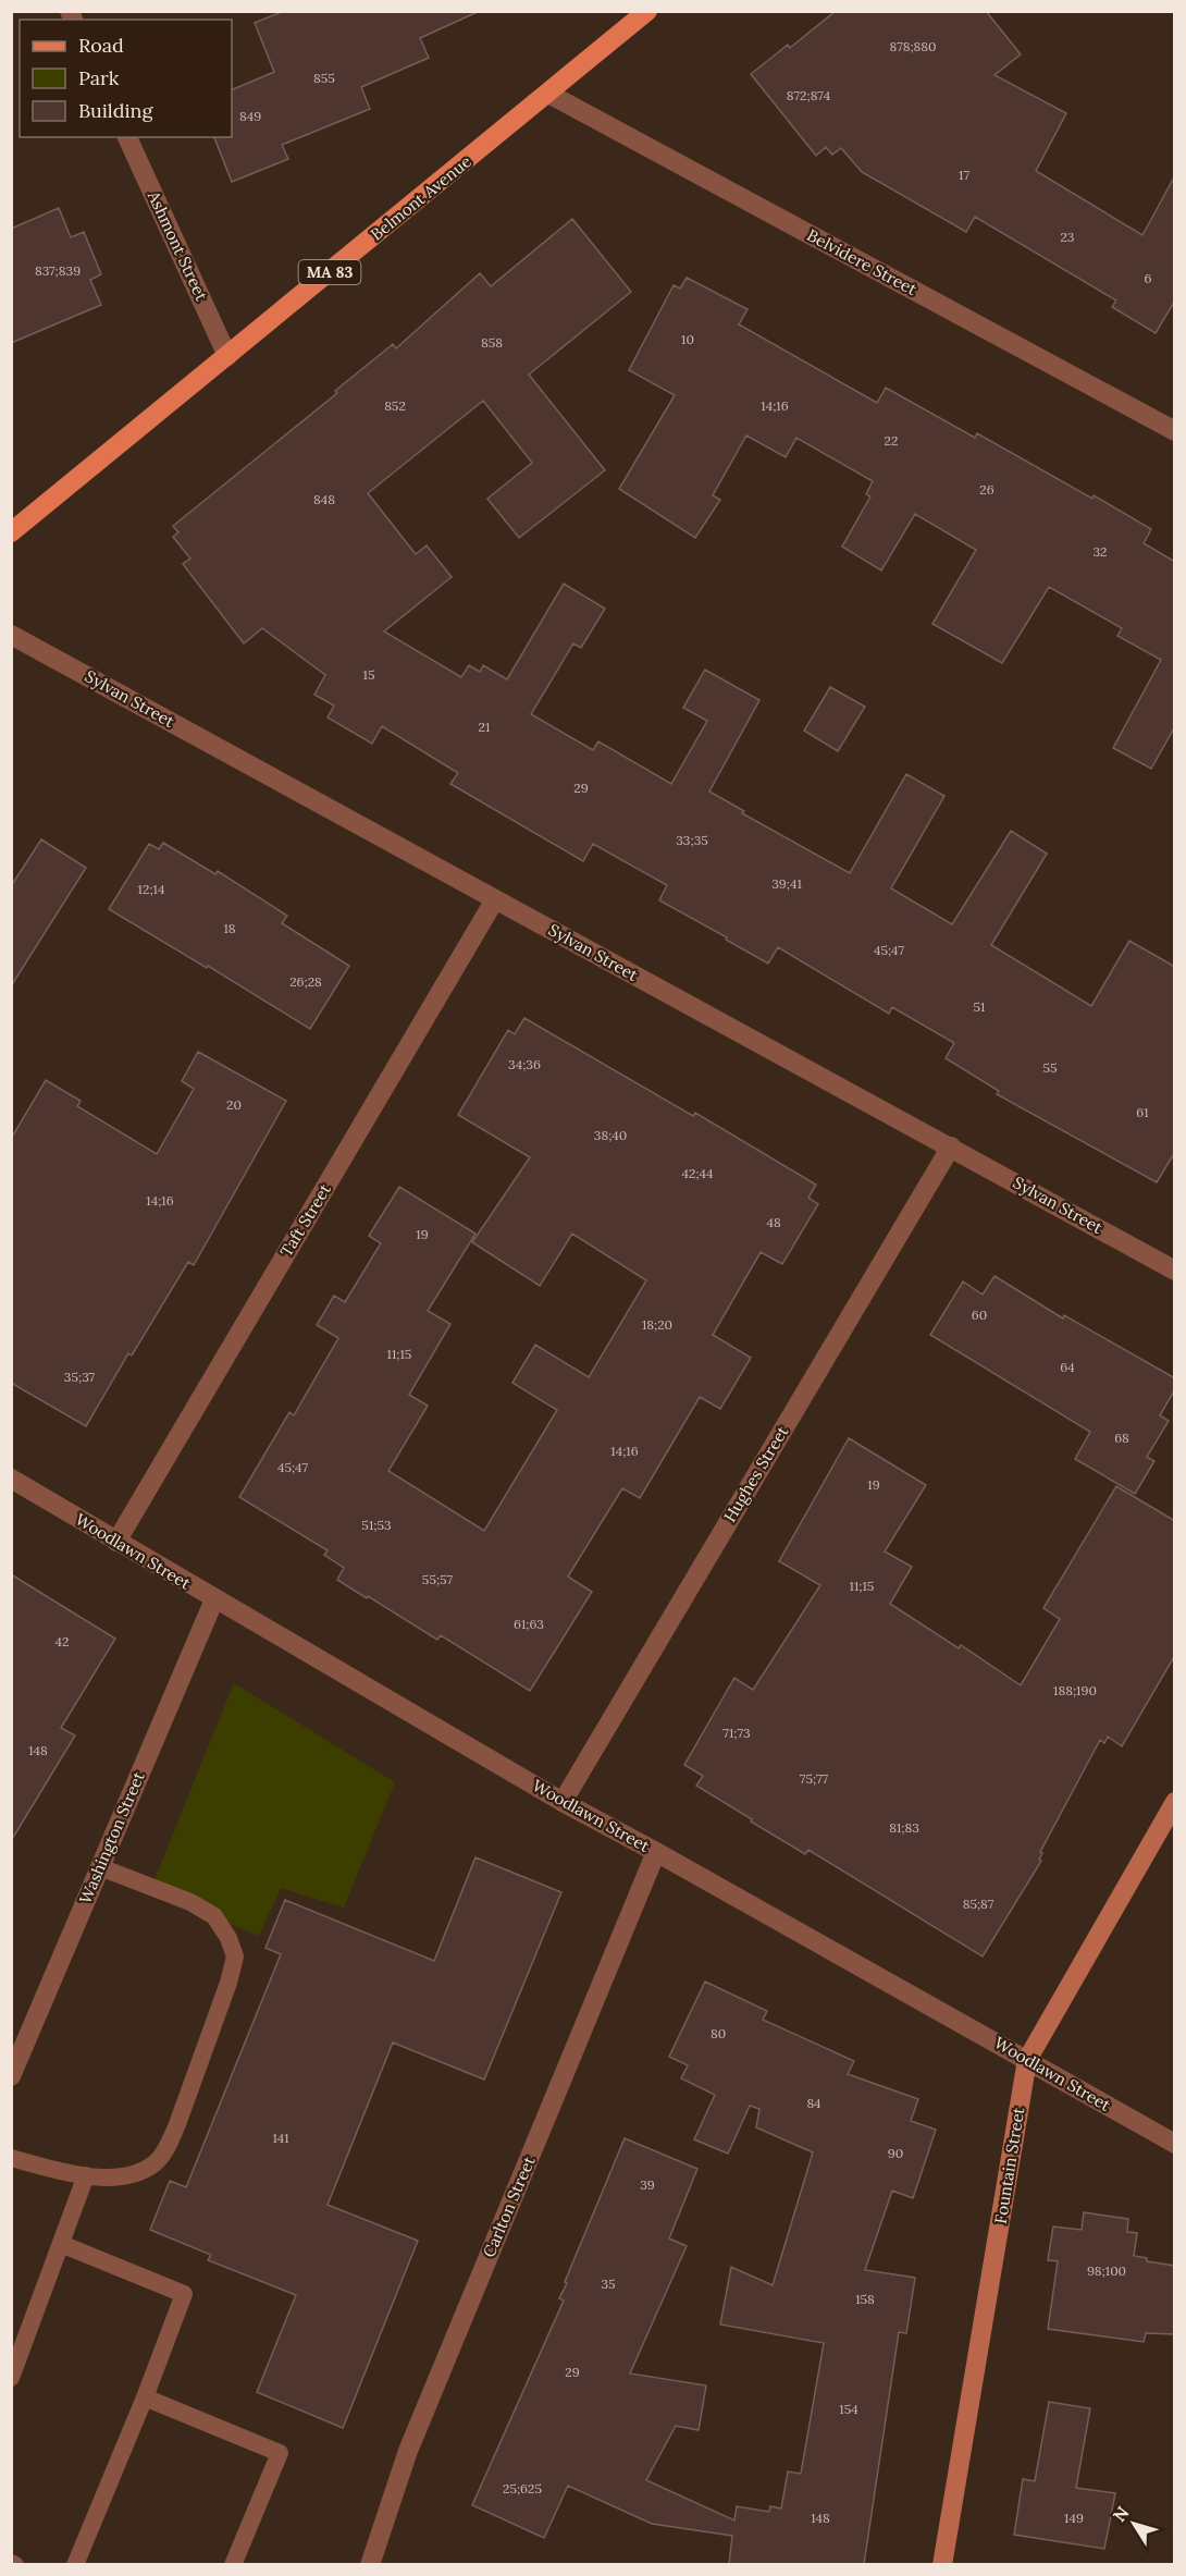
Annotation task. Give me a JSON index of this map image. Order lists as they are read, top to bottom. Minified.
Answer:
{"streets":{"main road":["Belmont Avenue","MA 83"],"street":["Ashmont Street","Belvidere Street","Sylvan Street","Taft Street","Hughes Street","Woodlawn Street","Washington Street","Fountain Street","Carlton Street"]},"crossings":[["Belmont Avenue","Ashmont Street"],["Belmont Avenue","Belvidere Street"],["Sylvan Street","Taft Street"],["Sylvan Street","Hughes Street"],["Taft Street","Woodlawn Street"],["Hughes Street","Woodlawn Street"],["Woodlawn Street","Washington Street"],["Woodlawn Street","Fountain Street"],["Woodlawn Street","Carlton Street"]],"house_numbers":["878;880","855","872;874","849","17","23","837;839","6","10","858","852","14;16","22","26","848","32","15","21","29","33;35","39;41","12;14","18","45;47","26;28","51","34;36","55","20","61","38;40","42;44","14;16","48","19","60","18;20","11;15","64","35;37","68","14;16","45;47","19","51;53","55;57","11;15","61;63","42","188;190","71;73","148","75;77","81;83","85;87","80","84","141","90","39","98;100","35","158","29","154","25;625","148","149"],"legend":["Road","Park","Building"],"north":"top left"}
